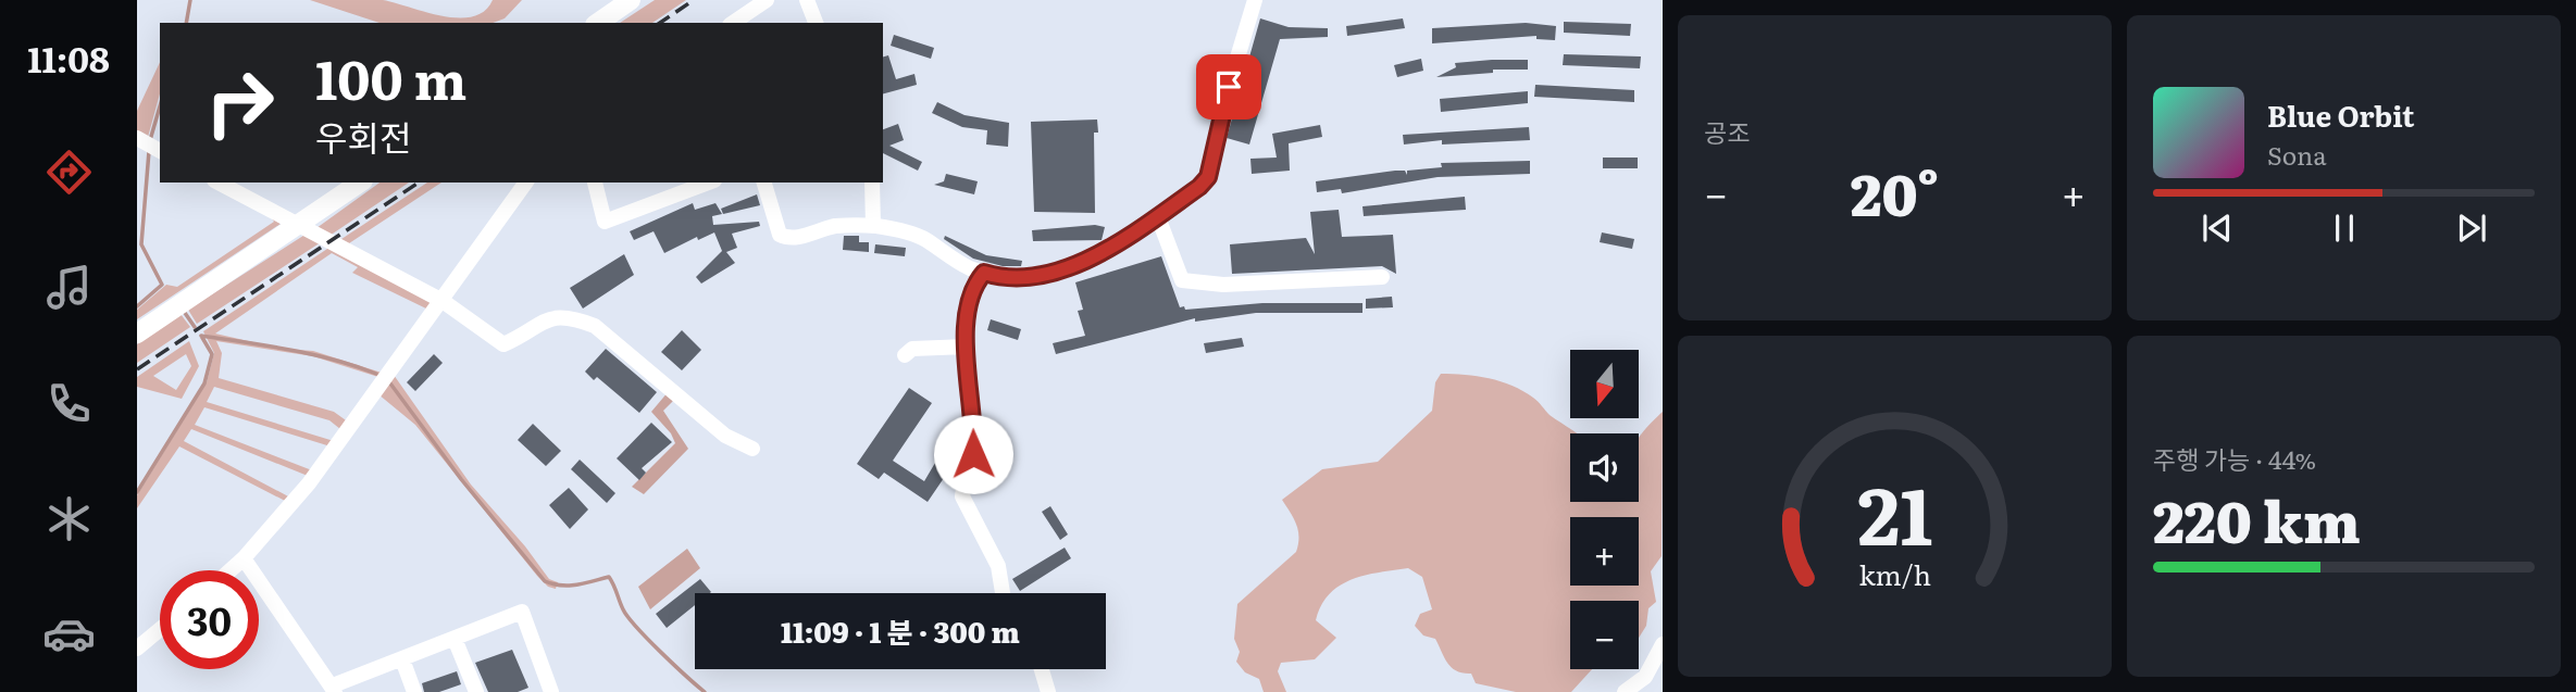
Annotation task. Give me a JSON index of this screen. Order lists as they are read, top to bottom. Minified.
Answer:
{"north":"bottom","page":{"tabs":"11:08","tile":["공조",["주행 가능 · 44%","220 km"]],"turn":["100 m","우회전"],"song":["Blue Orbit","Sona"],"heat":["−","20°","+"],"map_buttons":["+","−"],"limit":"30","trip":"11:09 · 1 분 · 300 m","gauge":["21","km/h"]}}
